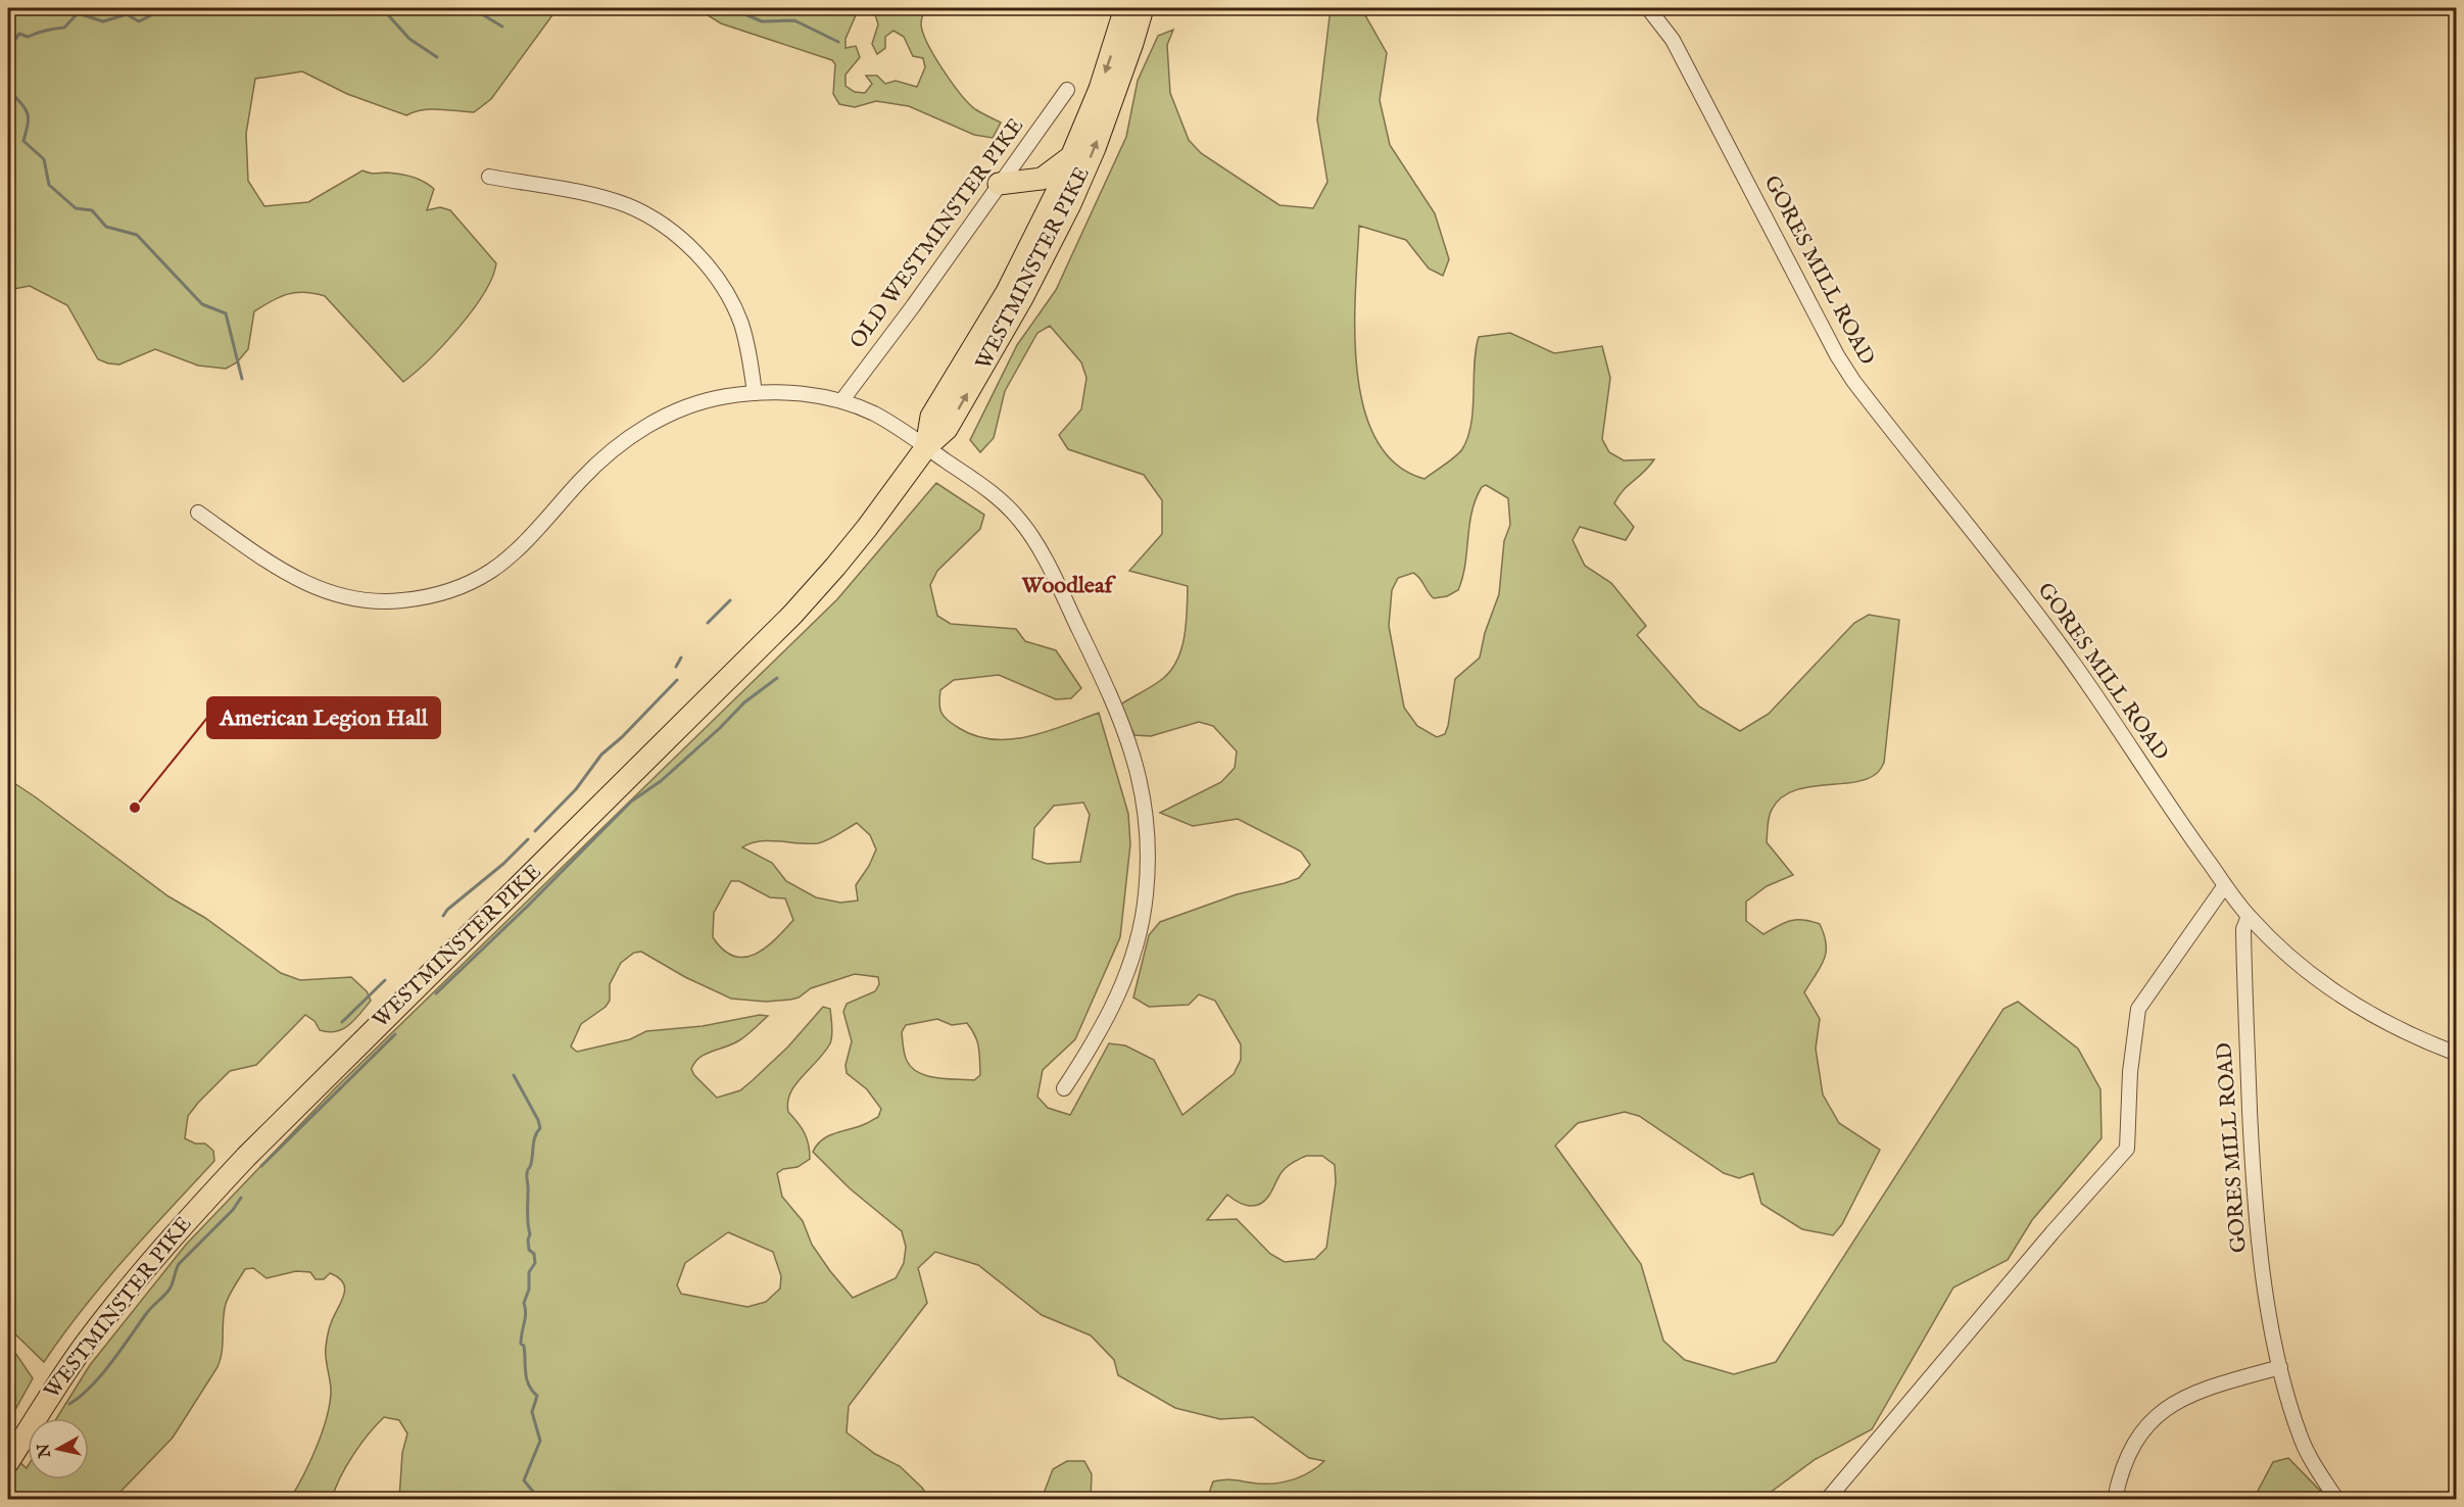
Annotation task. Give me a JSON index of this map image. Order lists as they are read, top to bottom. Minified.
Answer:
{"streets":{"highway":["WESTMINSTER PIKE"],"street":["OLD WESTMINSTER PIKE","GORES MILL ROAD"]},"districts":["Woodleaf"],"places":["American Legion Hall"],"north":"left"}
